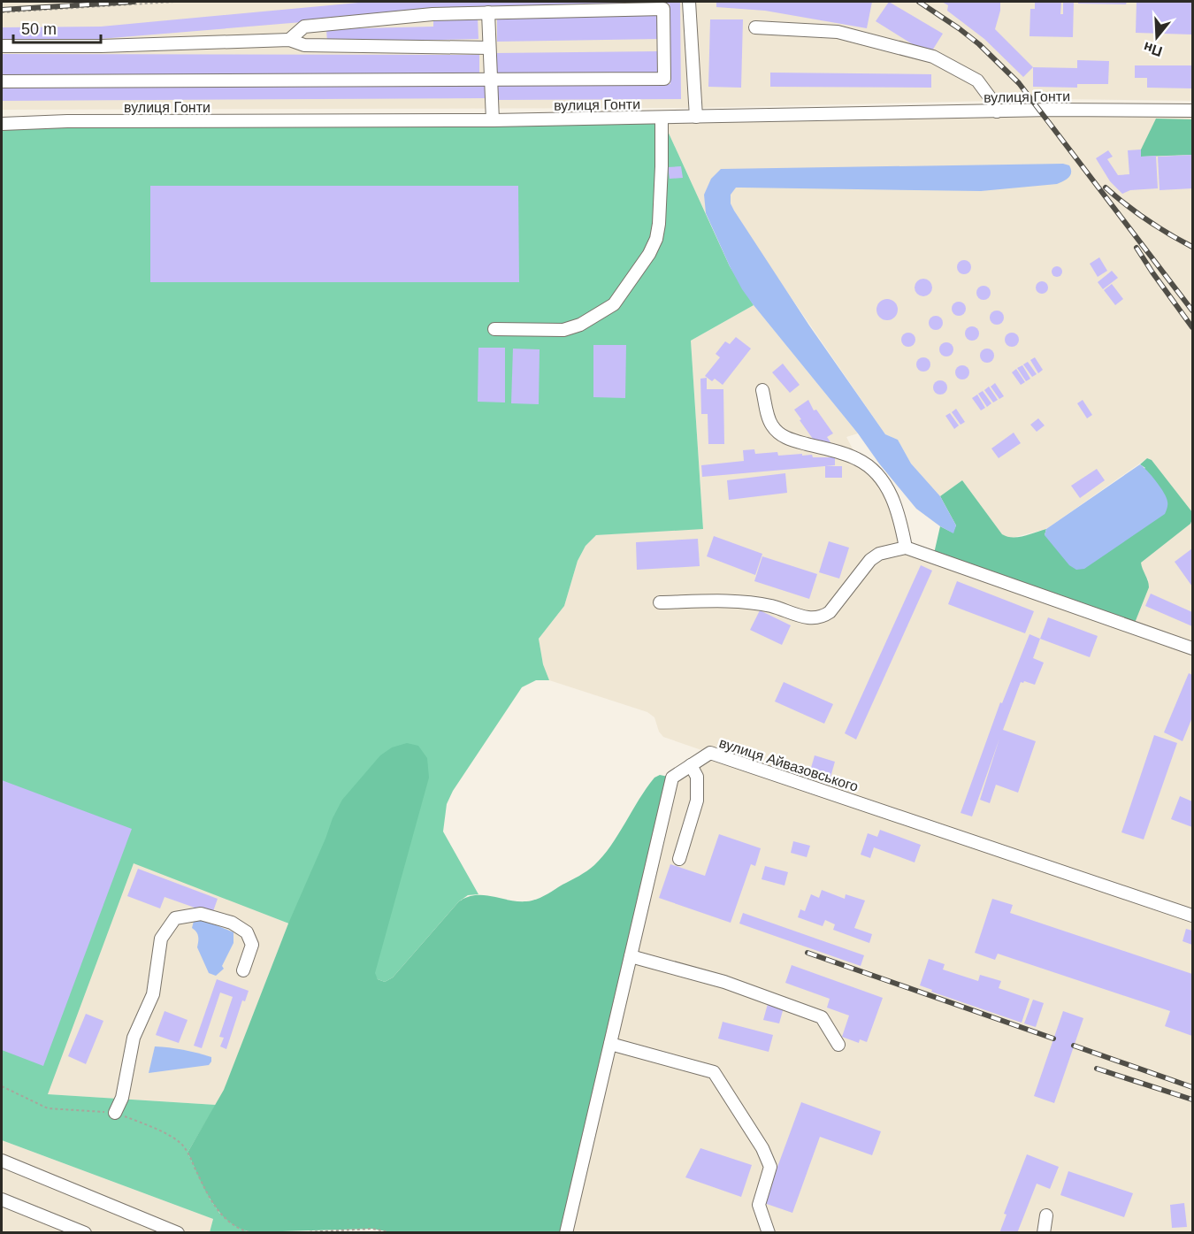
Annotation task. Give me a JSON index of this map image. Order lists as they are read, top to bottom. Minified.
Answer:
{"streets":{"street":["вулиця Гонти","вулиця Айвазовського"]},"scale_bar":"50 m","north":"bottom"}
